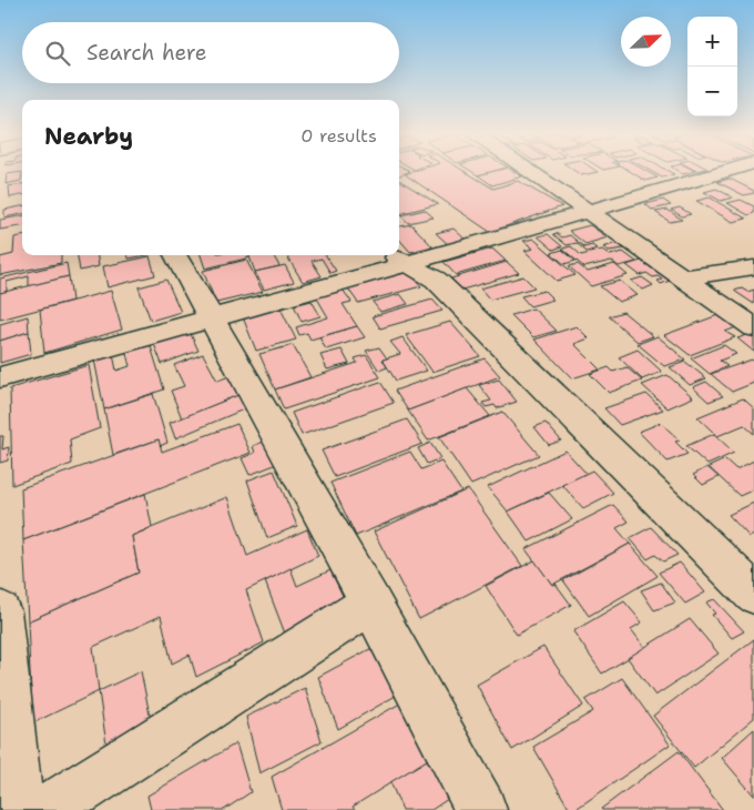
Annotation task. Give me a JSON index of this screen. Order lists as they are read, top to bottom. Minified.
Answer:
{"north":"top right","page":{"map_buttons":["+","−"],"search":"Search here","heading":["Nearby","0 results"]}}
